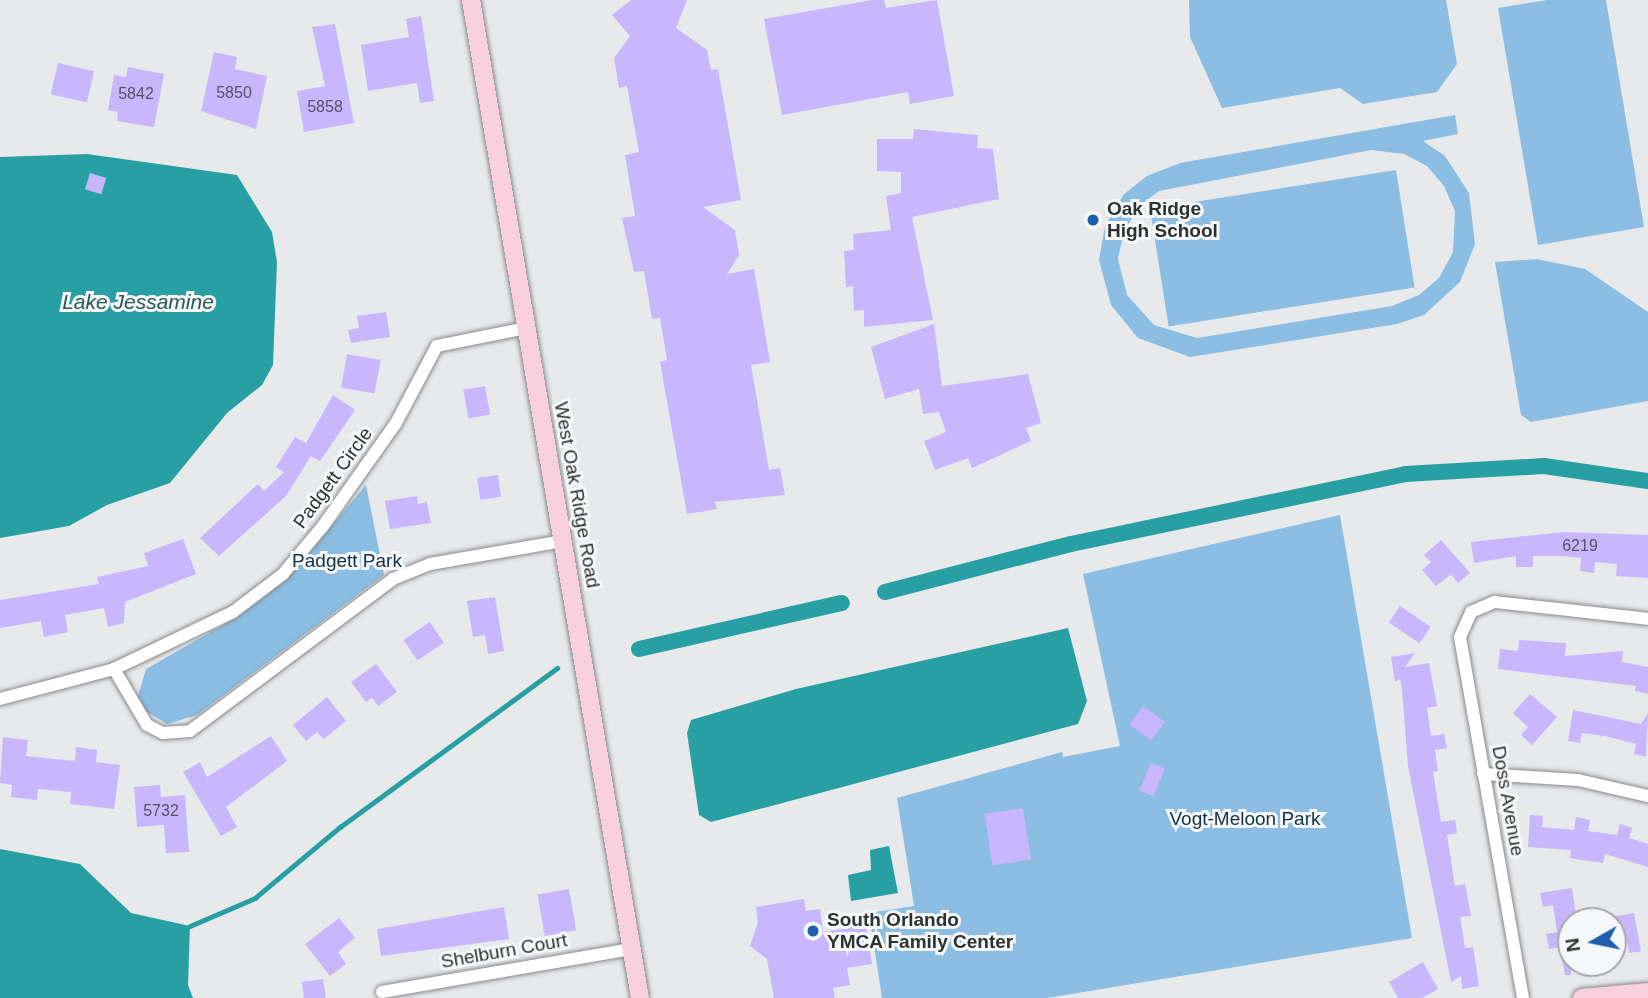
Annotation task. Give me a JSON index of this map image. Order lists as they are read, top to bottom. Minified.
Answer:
{"streets":{"main road":["West Oak Ridge Road"],"street":["Padgett Circle","Doss Avenue","Shelburn Court"]},"crossings":[["Padgett Circle","West Oak Ridge Road"],["West Oak Ridge Road","Shelburn Court"]],"water":["Lake Jessamine"],"parks":["Padgett Park","Vogt-Meloon Park"],"places":["Oak Ridge High School","South Orlando YMCA Family Center"],"house_numbers":["5850","5842","5858","6219","5732"],"north":"left"}
